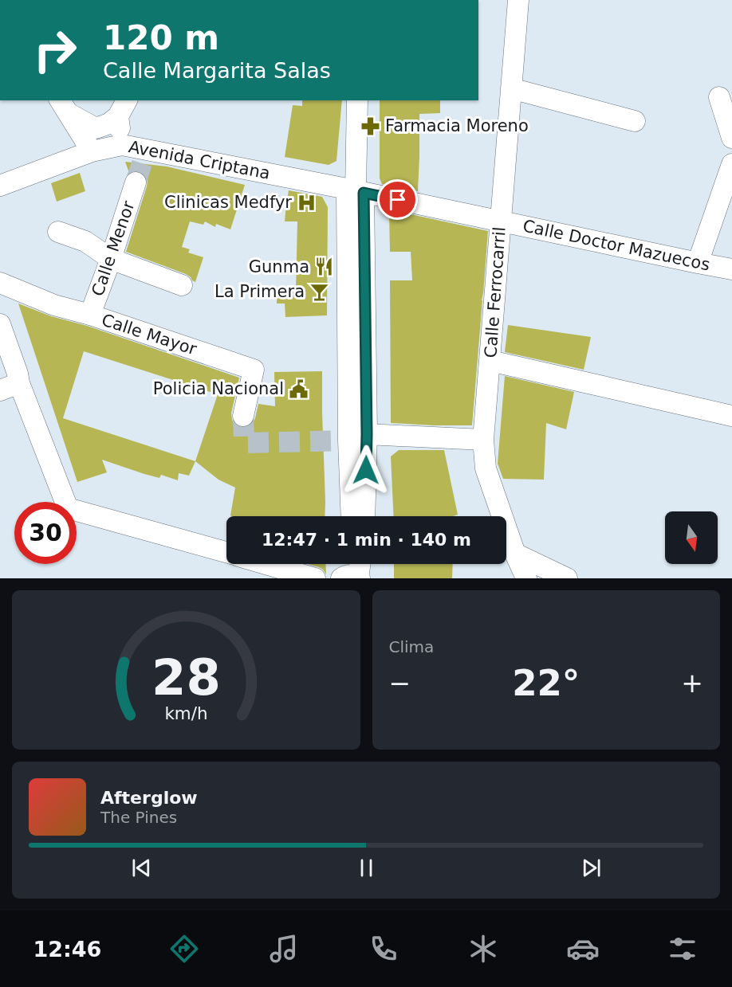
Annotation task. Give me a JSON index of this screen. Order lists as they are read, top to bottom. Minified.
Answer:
{"streets":{"street":["Avenida Criptana","Calle Doctor Mazuecos","Calle Menor","Calle Ferrocarril","Calle Mayor"]},"crossings":[["Avenida Criptana","Calle Doctor Mazuecos"],["Avenida Criptana","Calle Ferrocarril"],["Calle Doctor Mazuecos","Calle Ferrocarril"],["Calle Menor","Calle Mayor"]],"places":{"pharmacy":["Farmacia Moreno"],"hospital":["Clinicas Medfyr"],"restaurant":["Gunma"],"bar":["La Primera"],"public building":["Policia Nacional"]},"north":"bottom","page":{"turn":["120 m","Calle Margarita Salas"],"limit":"30","trip":"12:47 · 1 min · 140 m","tile":"Clima","heat":["−","22°","+"],"song":["Afterglow","The Pines"],"tabs":"12:46","gauge":["28","km/h"]}}
